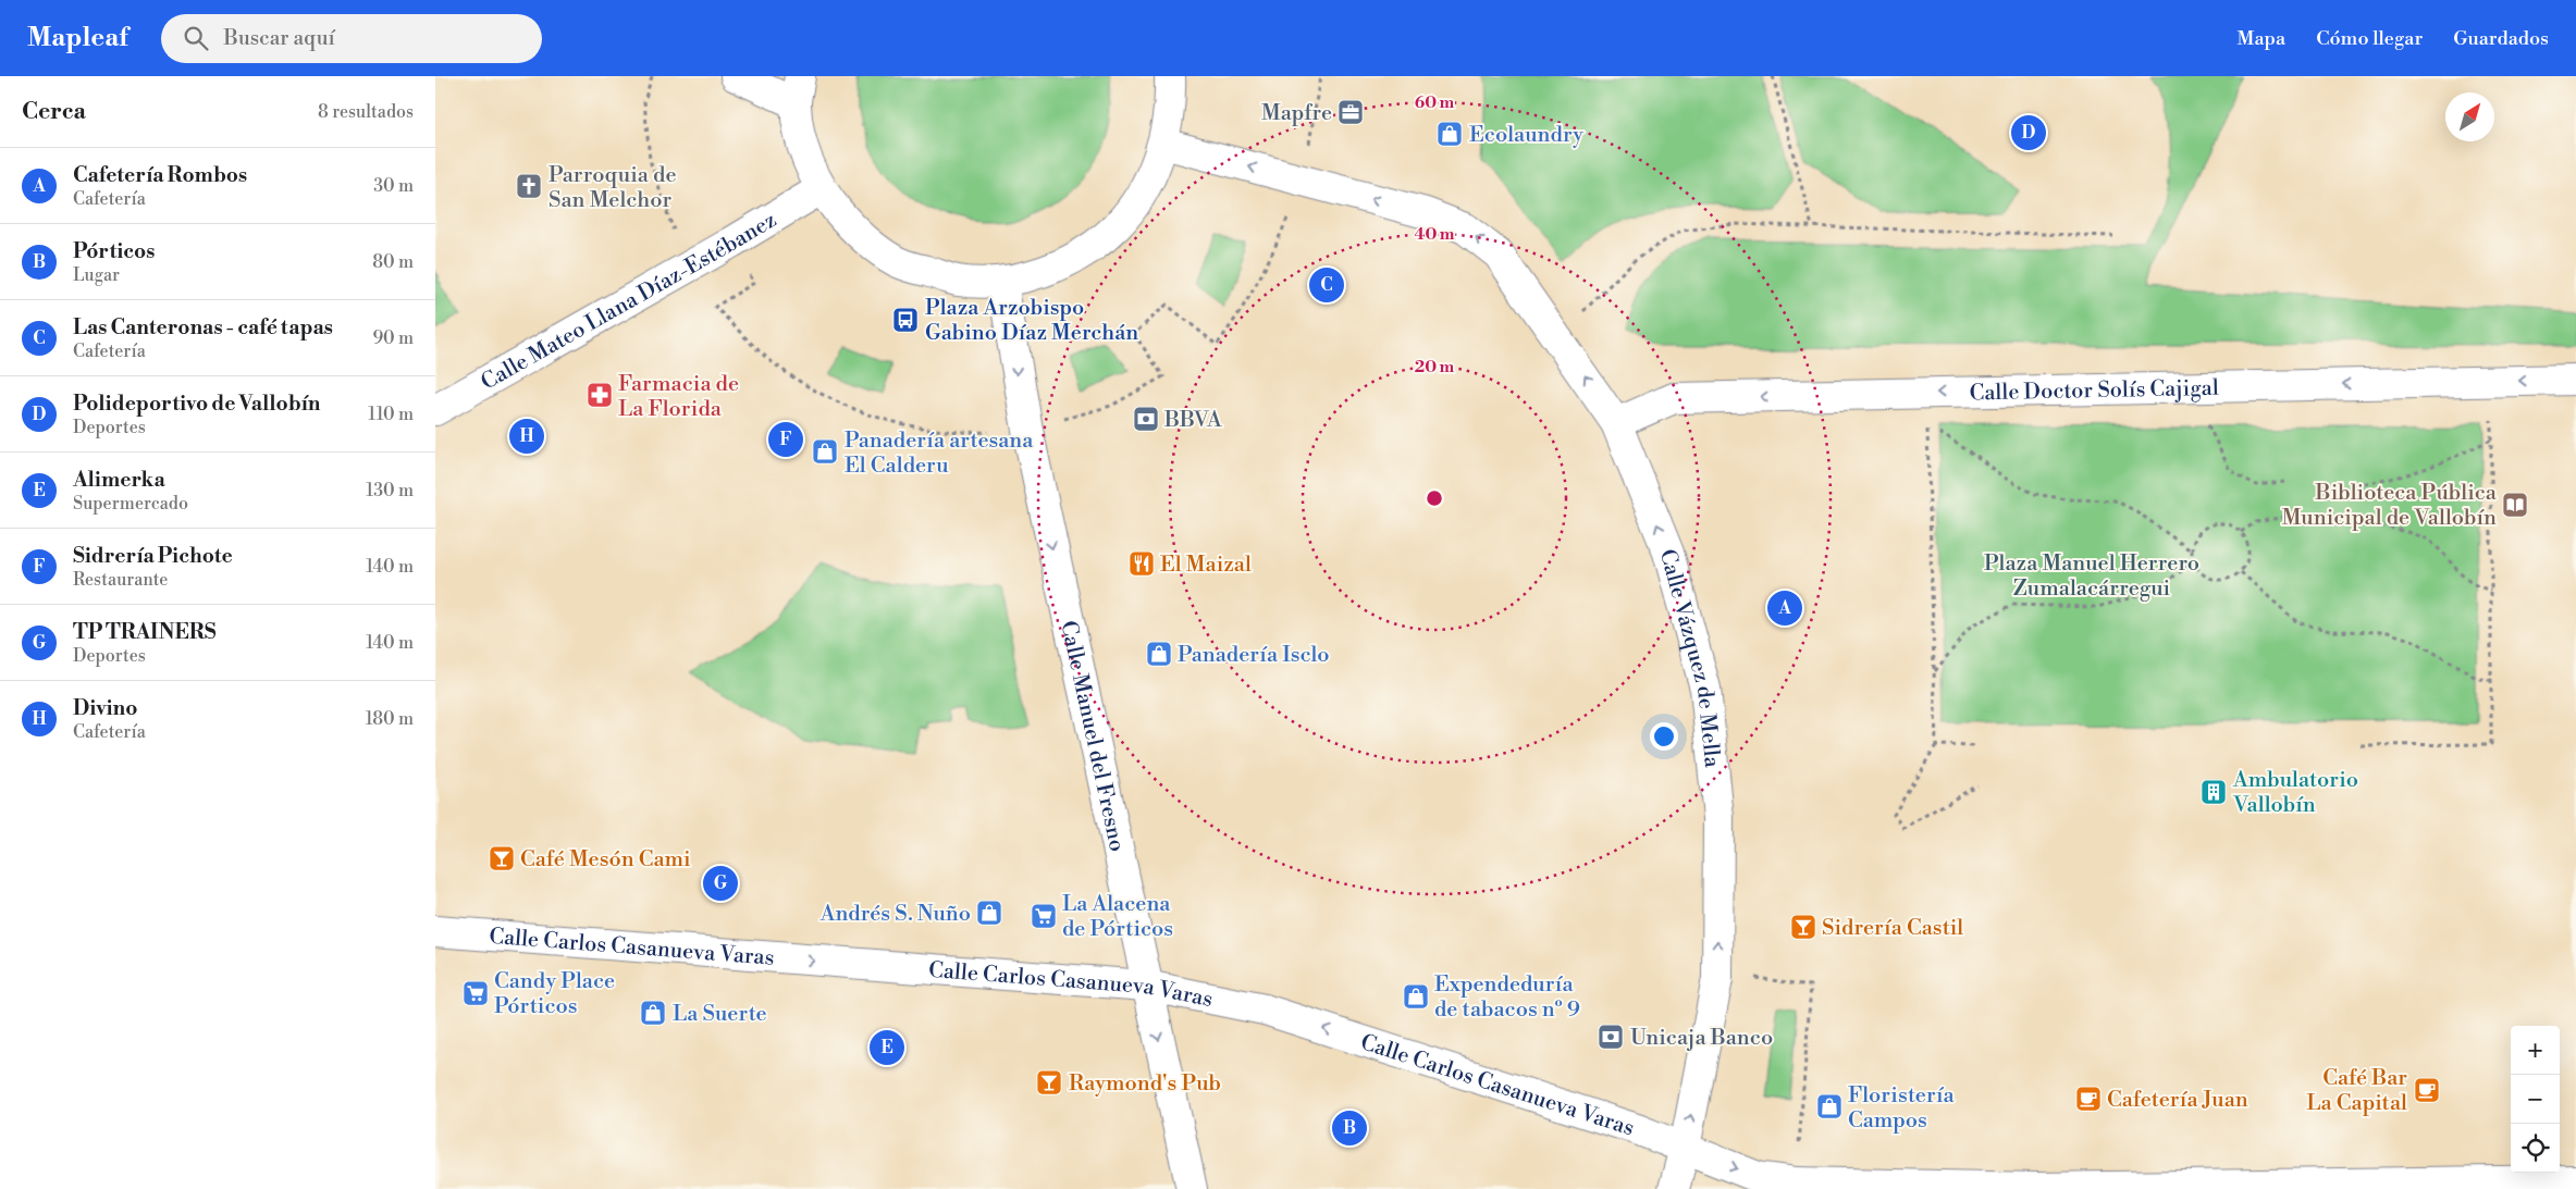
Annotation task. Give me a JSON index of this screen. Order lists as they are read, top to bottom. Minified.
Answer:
{"streets":{"street":["Calle Mateo Llana Díaz-Estébanez","Calle Doctor Solís Cajigal","Calle Vázquez de Mella","Calle Manuel del Fresno","Calle Carlos Casanueva Varas"]},"crossings":[["Calle Doctor Solís Cajigal","Calle Vázquez de Mella"],["Calle Vázquez de Mella","Calle Carlos Casanueva Varas"],["Calle Manuel del Fresno","Calle Carlos Casanueva Varas"]],"one_way":["Calle Doctor Solís Cajigal","Calle Vázquez de Mella","Calle Manuel del Fresno"],"parks":["Plaza Manuel Herrero Zumalacárregui"],"places":{"office":["Mapfre"],"shop":["Ecolaundry","Panadería artesana El Calderu","Panadería Isclo","Andrés S. Nuño","Expendeduría de tabacos nº 9","La Suerte","Floristería Campos"],"church":["Parroquia de San Melchor"],"bus stop":["Plaza Arzobispo Gabino Díaz Merchán"],"pharmacy":["Farmacia de La Florida"],"bank":["BBVA","Unicaja Banco"],"library":["Biblioteca Pública Municipal de Vallobín"],"restaurant":["El Maizal"],"building":["Ambulatorio Vallobín"],"bar":["Café Mesón Cami","Sidrería Castil","Raymond's Pub"],"supermarket":["La Alacena de Pórticos","Candy Place Pórticos"],"cafe":["Café Bar La Capital","Cafetería Juan"]},"north":"top right","page":{"header":"Mapleaf","search":"Buscar aquí","nav":["Mapa","Cómo llegar","Guardados"],"heading":["Cerca","8 resultados"],"pins":["D","C","H","F","A","G","E","B"],"list":[{"mark":"A","name":"Cafetería Rombos","note":"Cafetería","value":"30 m"},{"mark":"B","name":"Pórticos","note":"Lugar","value":"80 m"},{"mark":"C","name":"Las Canteronas - café tapas","note":"Cafetería","value":"90 m"},{"mark":"D","name":"Polideportivo de Vallobín","note":"Deportes","value":"110 m"},{"mark":"E","name":"Alimerka","note":"Supermercado","value":"130 m"},{"mark":"F","name":"Sidrería Pichote","note":"Restaurante","value":"140 m"},{"mark":"G","name":"TP TRAINERS","note":"Deportes","value":"140 m"},{"mark":"H","name":"Divino","note":"Cafetería","value":"180 m"}],"map_buttons":["+","−"]},"rings":["60 m","40 m","20 m"]}
